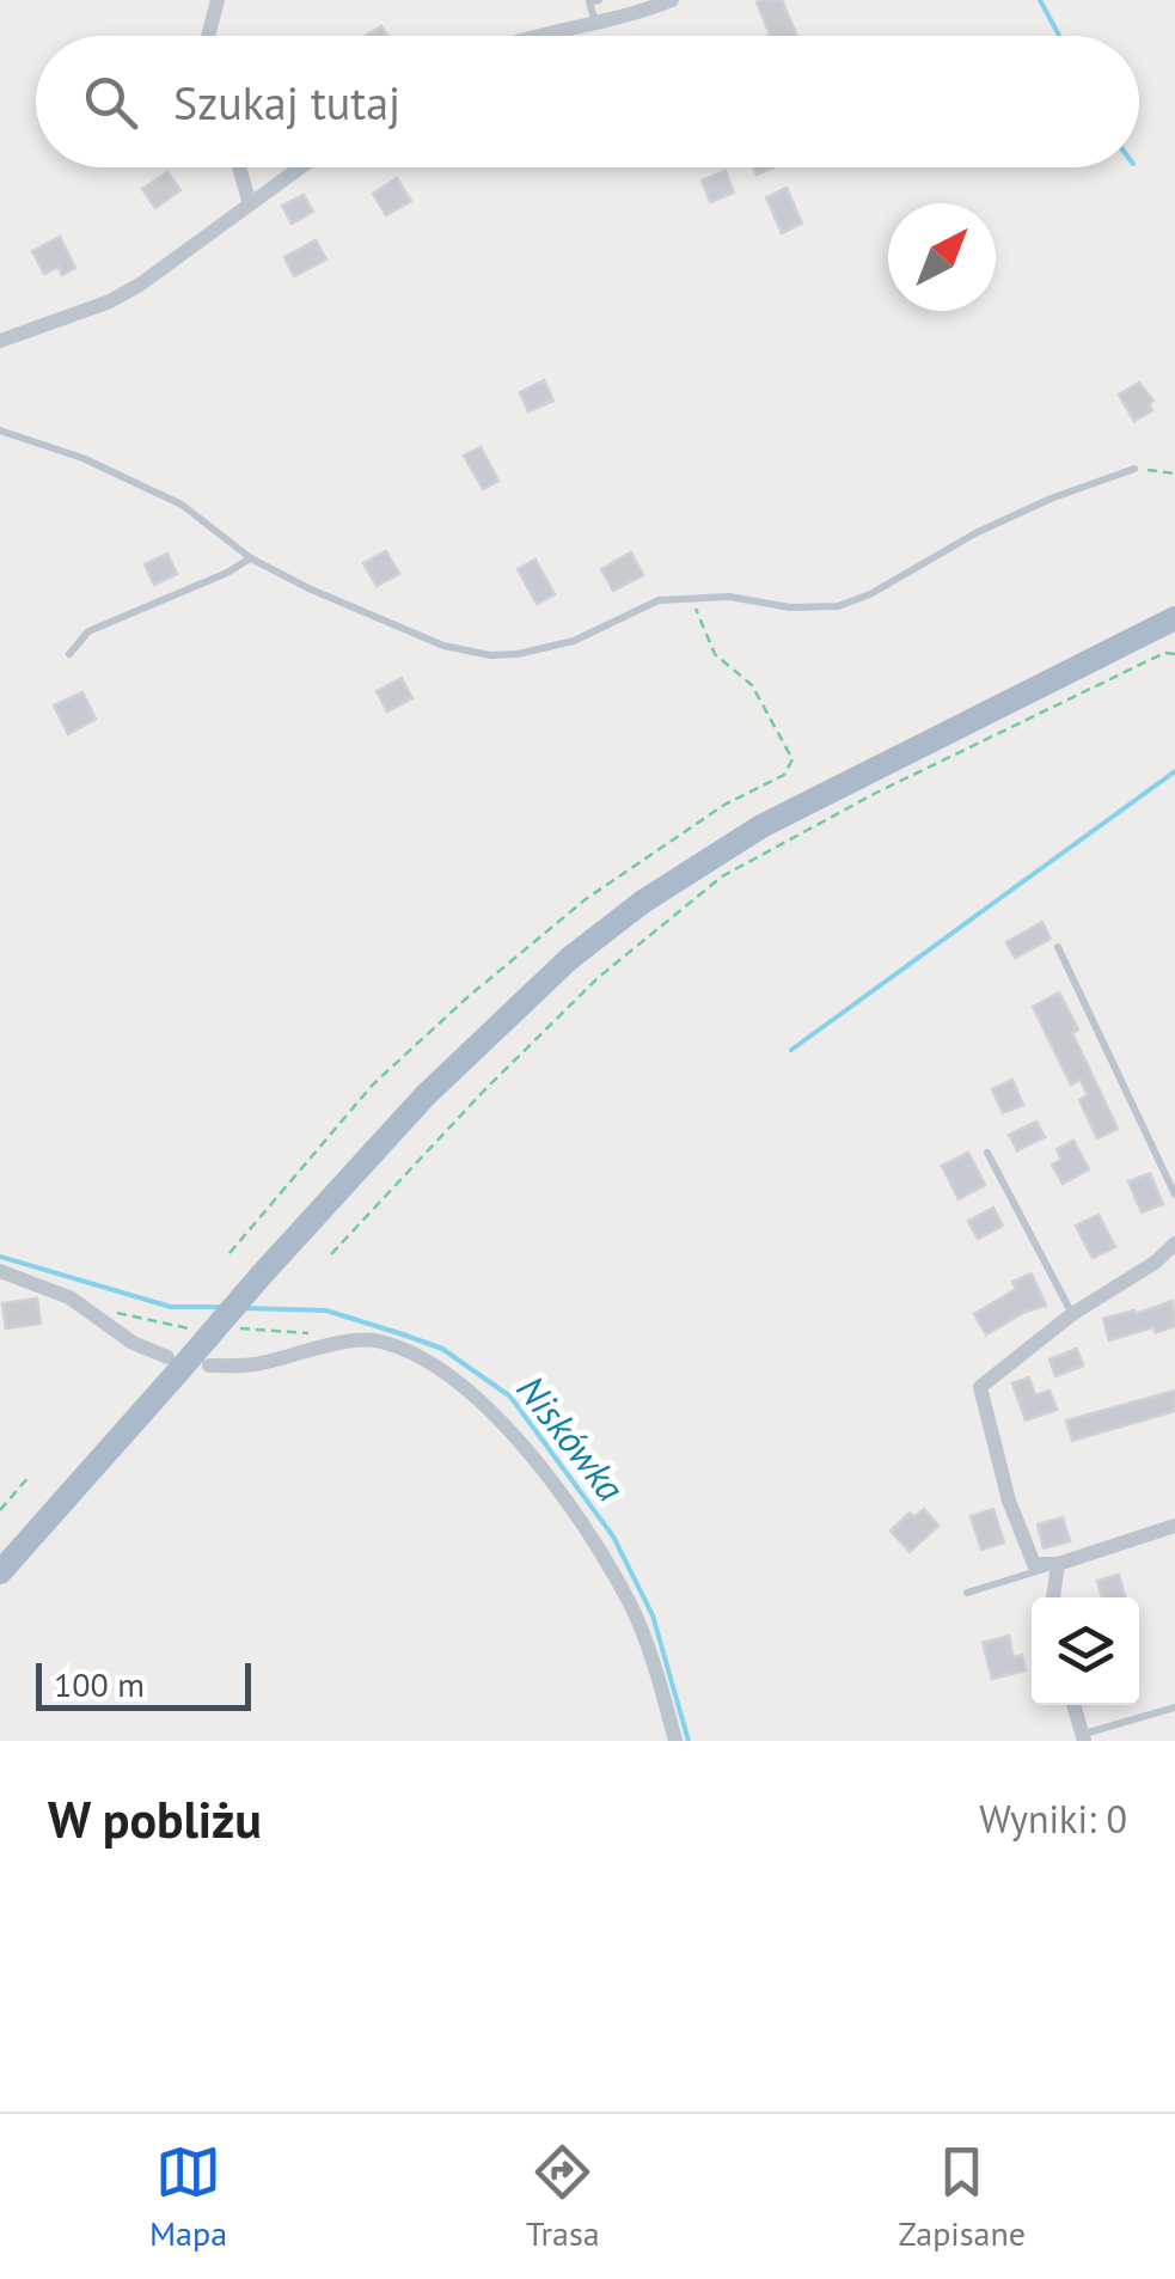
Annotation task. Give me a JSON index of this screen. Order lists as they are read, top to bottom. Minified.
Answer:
{"water":["Niskówka"],"scale_bar":"100 m","north":"top right","page":{"search":"Szukaj tutaj","scale":"100 m","heading":["W pobliżu","Wyniki: 0"],"nav":["Mapa","Trasa","Zapisane"]}}
